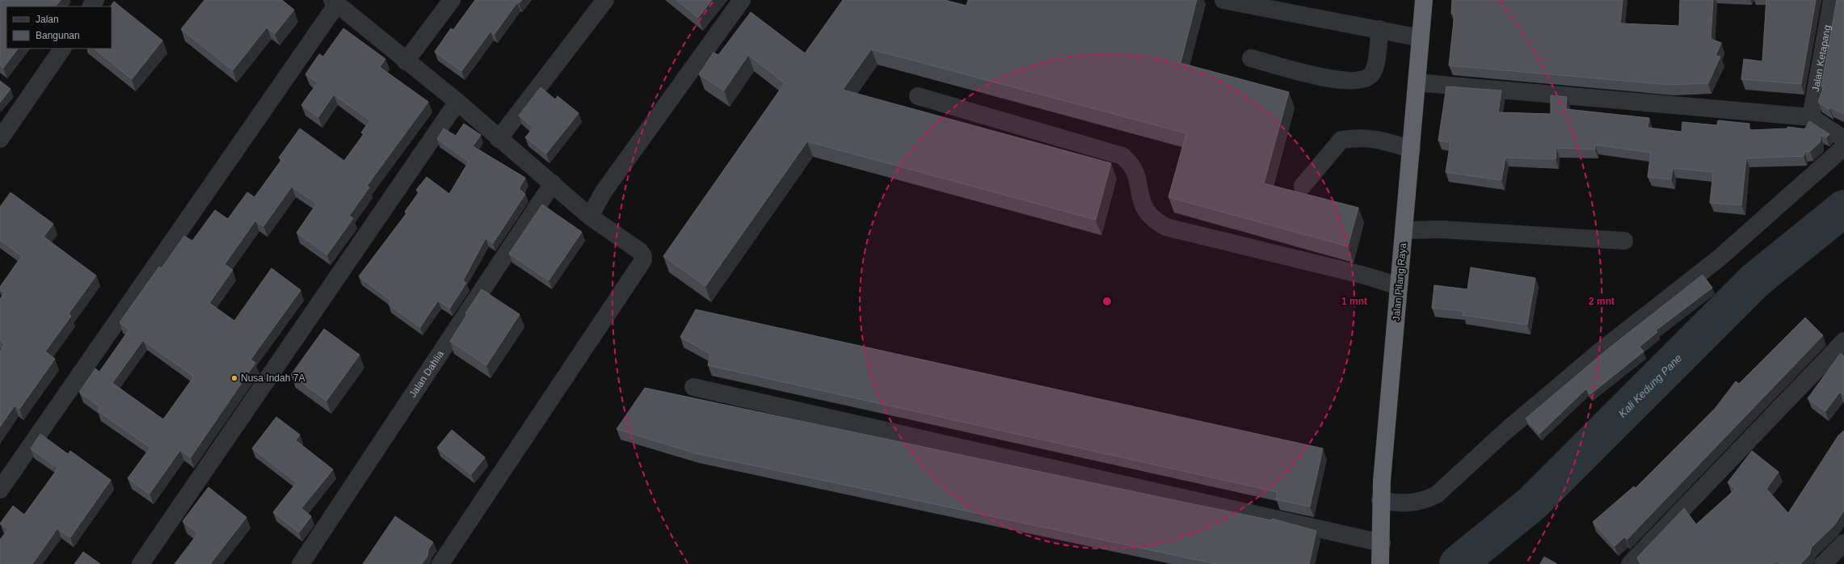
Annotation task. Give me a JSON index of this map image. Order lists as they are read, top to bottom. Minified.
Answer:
{"streets":{"highway":["Jalan Pilang Raya"],"street":["Jalan Ketapang","Jalan Dahlia"]},"water":["Kali Kedung Pane"],"places":["Nusa Indah 7A"],"legend":["Jalan","Bangunan"],"rings":["1 mnt","2 mnt"]}
